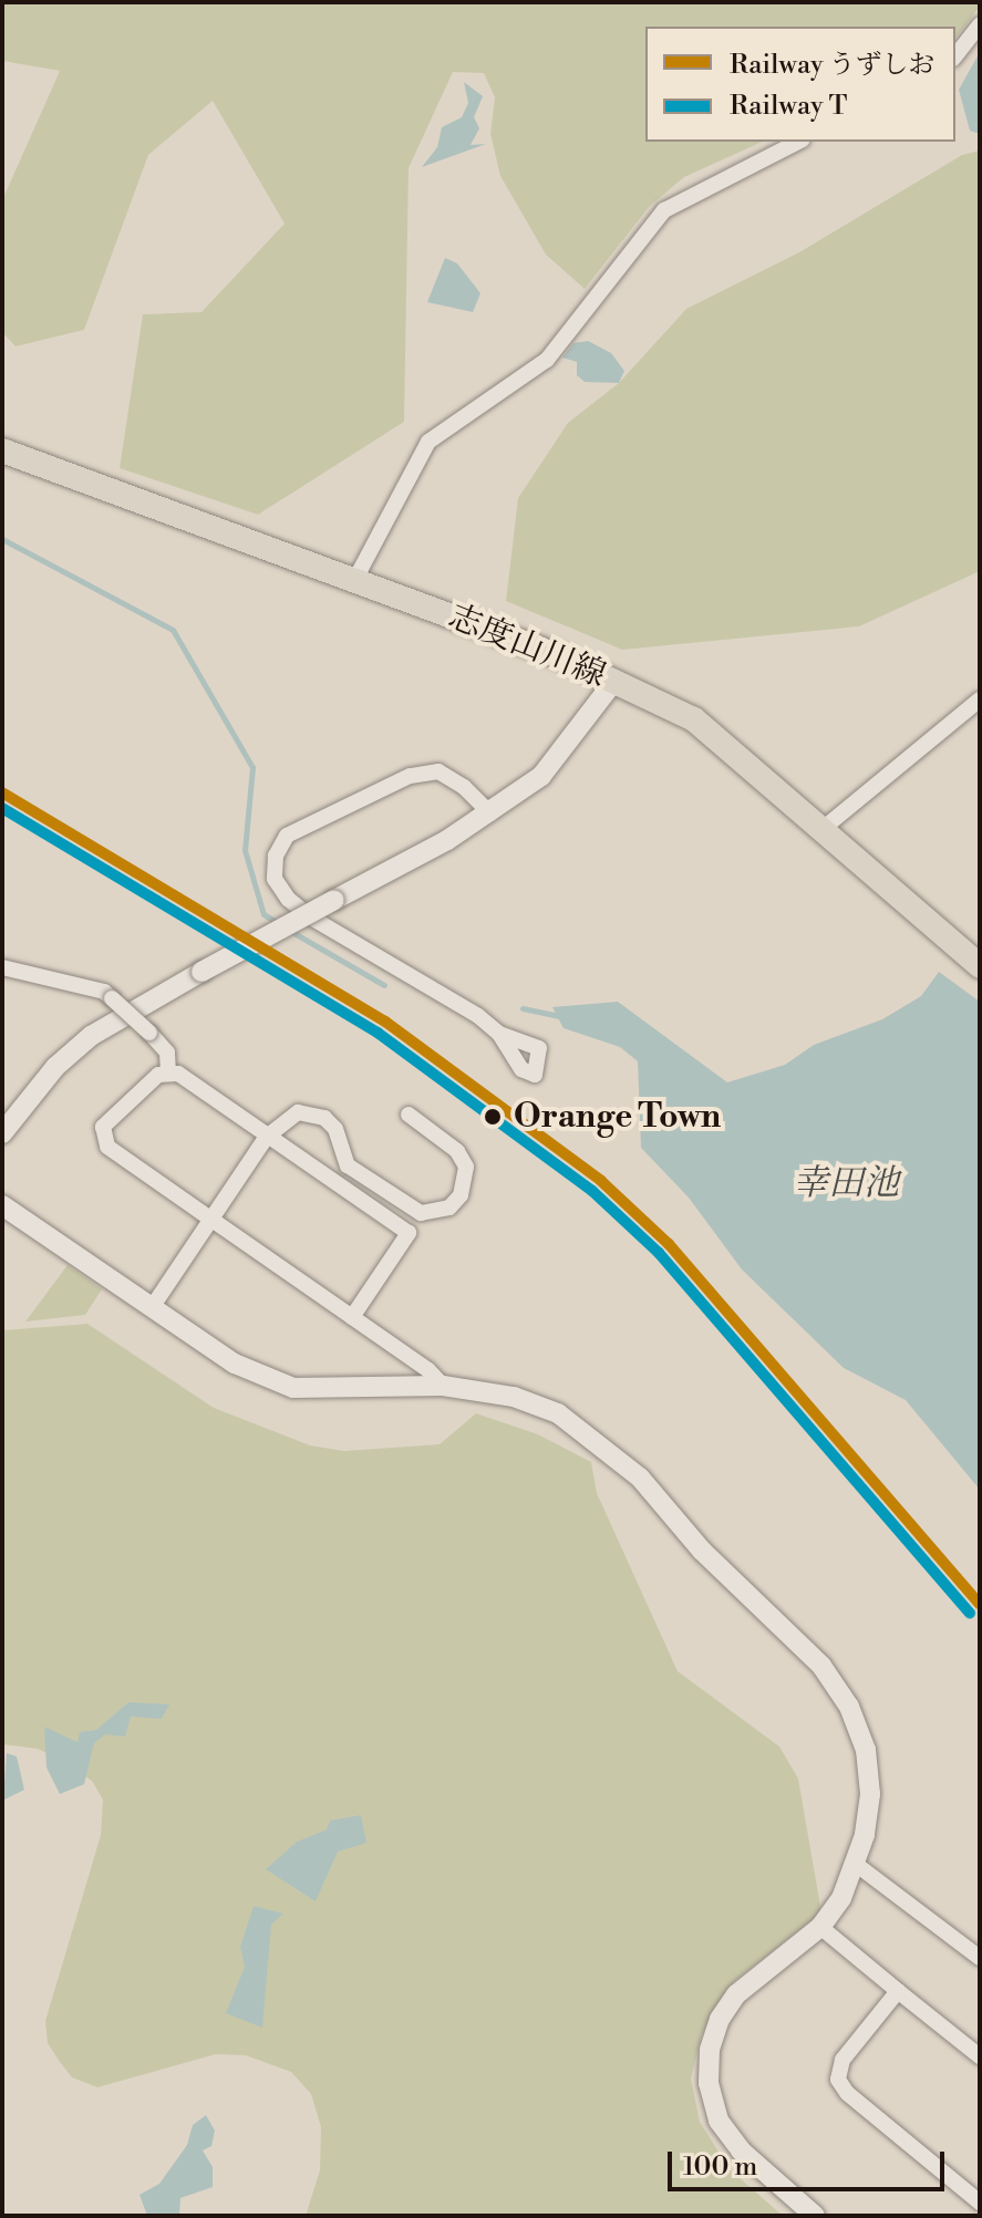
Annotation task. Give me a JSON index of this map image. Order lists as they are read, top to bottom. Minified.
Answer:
{"streets":{"main road":["志度山川線"]},"water":["幸田池"],"places":["Orange Town"],"lines":["rail line うずしお","rail line T"],"legend":["Railway うずしお","Railway T"],"scale_bar":"100 m"}
